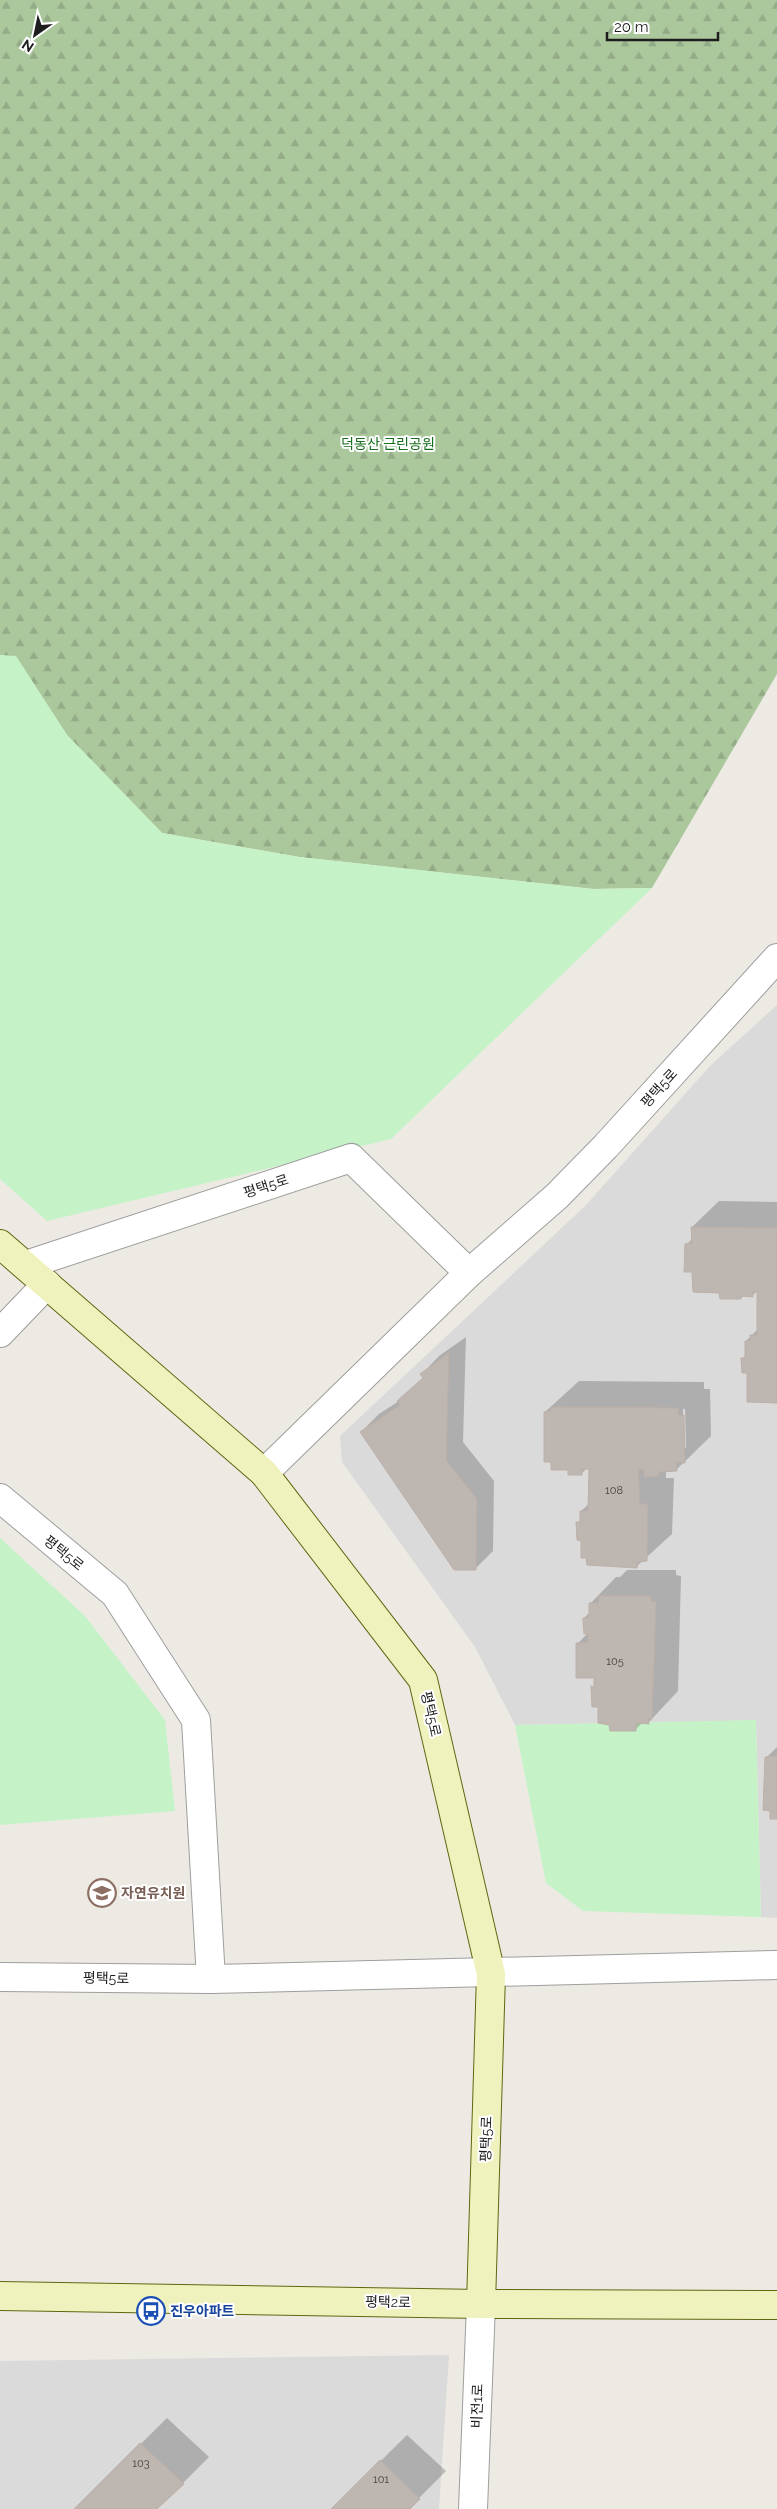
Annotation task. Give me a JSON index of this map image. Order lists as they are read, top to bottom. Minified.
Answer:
{"streets":{"street":["평택5로","평택2로","비전1로"]},"crossings":[["평택5로","평택2로"],["평택5로","비전1로"],["평택2로","비전1로"]],"parks":["덕동산 근린공원"],"places":{"school or university":["자연유치원"],"bus stop":["진우아파트"]},"house_numbers":["108","105","103","101"],"scale_bar":"20 m","north":"bottom left"}
